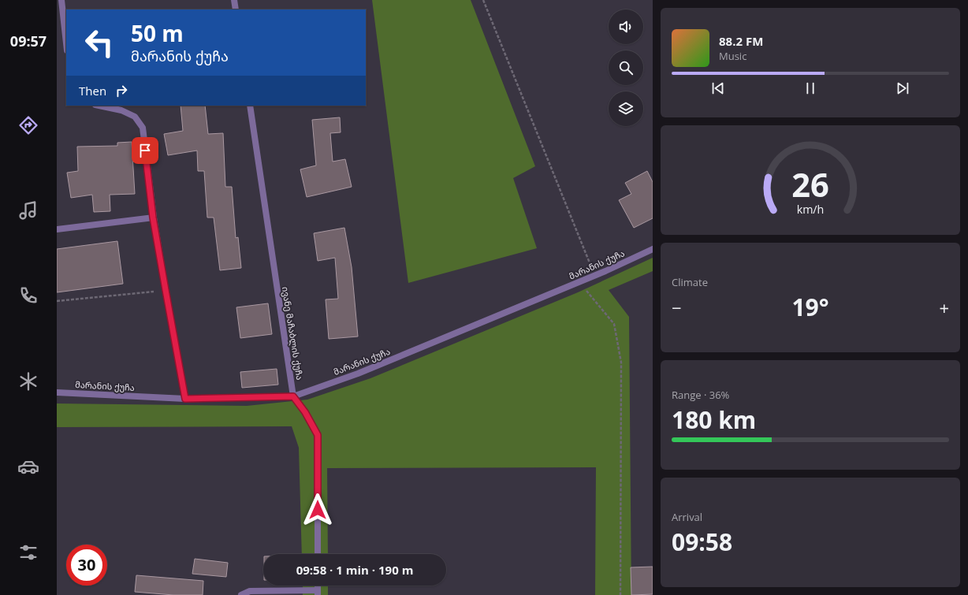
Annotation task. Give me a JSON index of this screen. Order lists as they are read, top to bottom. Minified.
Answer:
{"streets":{"street":["მარანის ქუჩა","ივანე მაჩაბლის ქუჩა"]},"crossings":[["მარანის ქუჩა","ივანე მაჩაბლის ქუჩა"]],"page":{"tabs":"09:57","turn":["50 m","მარანის ქუჩა"],"song":["88.2 FM","Music"],"then":"Then","tile":["Climate",["Range · 36%","180 km"],["Arrival","09:58"]],"heat":["−","19°","+"],"limit":"30","trip":"09:58 · 1 min · 190 m","gauge":["26","km/h"]}}
